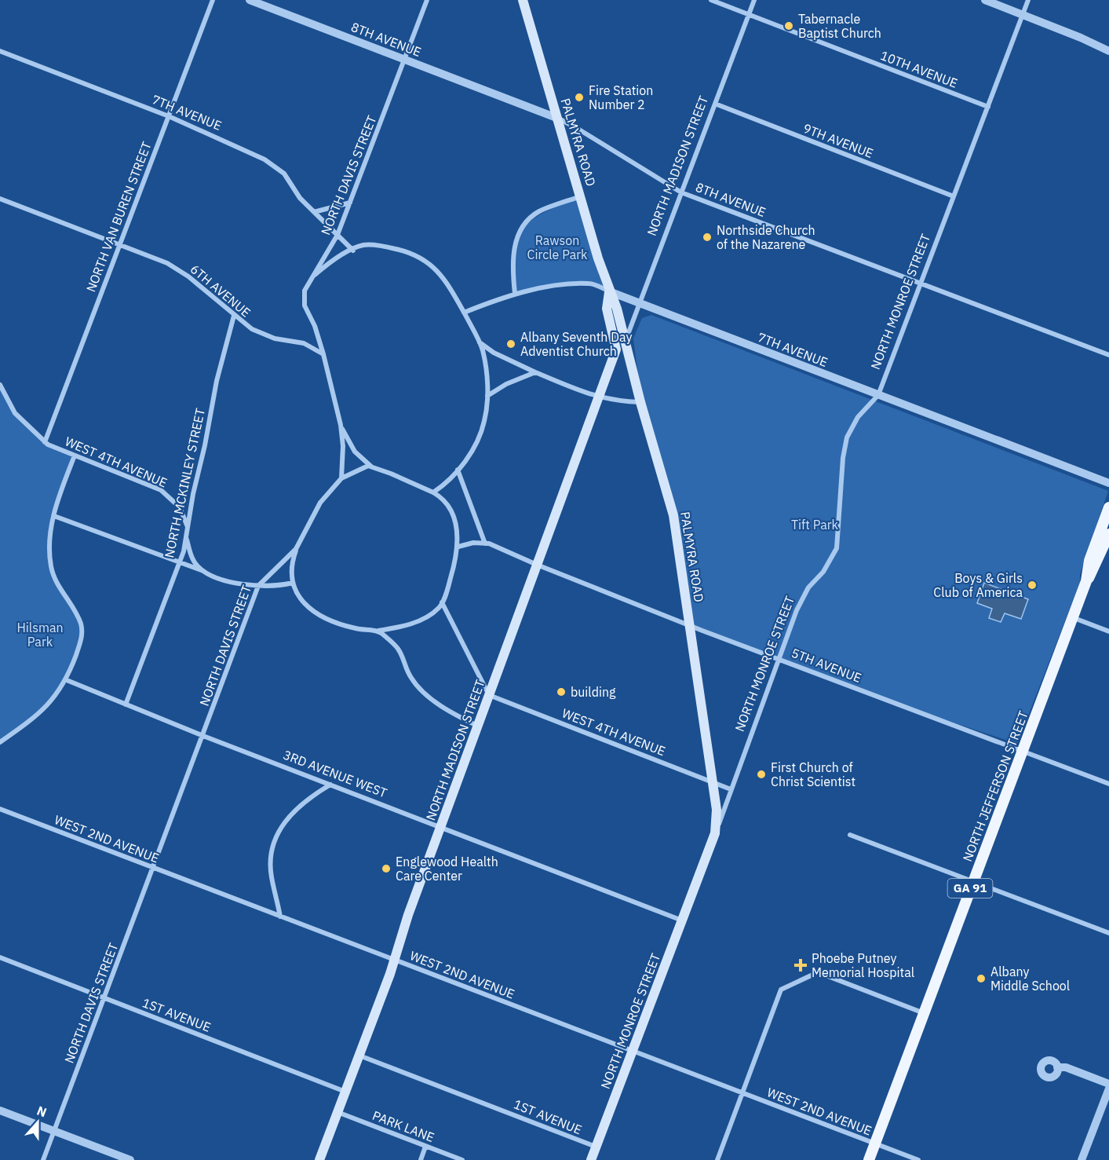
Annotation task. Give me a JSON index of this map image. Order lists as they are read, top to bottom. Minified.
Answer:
{"streets":{"main road":["PALMYRA ROAD","NORTH MADISON STREET","NORTH MONROE STREET","NORTH JEFFERSON STREET","GA 91"],"street":["8TH AVENUE","10TH AVENUE","7TH AVENUE","9TH AVENUE","NORTH DAVIS STREET","NORTH VAN BUREN STREET","6TH AVENUE","WEST 4TH AVENUE","NORTH MCKINLEY STREET","5TH AVENUE","3RD AVENUE WEST","WEST 2ND AVENUE","1ST AVENUE","PARK LANE"]},"crossings":[["8TH AVENUE","PALMYRA ROAD"],["8TH AVENUE","NORTH MADISON STREET"],["8TH AVENUE","NORTH DAVIS STREET"],["8TH AVENUE","NORTH MONROE STREET"],["10TH AVENUE","NORTH MADISON STREET"],["10TH AVENUE","NORTH MONROE STREET"],["7TH AVENUE","PALMYRA ROAD"],["7TH AVENUE","NORTH MADISON STREET"],["7TH AVENUE","NORTH DAVIS STREET"],["7TH AVENUE","NORTH VAN BUREN STREET"],["7TH AVENUE","NORTH MONROE STREET"],["9TH AVENUE","NORTH MADISON STREET"],["9TH AVENUE","NORTH MONROE STREET"],["PALMYRA ROAD","NORTH MADISON STREET"],["PALMYRA ROAD","NORTH MONROE STREET"],["PALMYRA ROAD","WEST 4TH AVENUE"],["PALMYRA ROAD","5TH AVENUE"],["NORTH MADISON STREET","WEST 4TH AVENUE"],["NORTH MADISON STREET","5TH AVENUE"],["NORTH MADISON STREET","3RD AVENUE WEST"],["NORTH MADISON STREET","WEST 2ND AVENUE"],["NORTH MADISON STREET","1ST AVENUE"],["NORTH MADISON STREET","PARK LANE"],["NORTH DAVIS STREET","6TH AVENUE"],["NORTH DAVIS STREET","5TH AVENUE"],["NORTH DAVIS STREET","3RD AVENUE WEST"],["NORTH DAVIS STREET","WEST 2ND AVENUE"],["NORTH DAVIS STREET","1ST AVENUE"],["NORTH VAN BUREN STREET","6TH AVENUE"],["NORTH VAN BUREN STREET","WEST 4TH AVENUE"],["6TH AVENUE","NORTH MCKINLEY STREET"],["NORTH MONROE STREET","WEST 4TH AVENUE"],["NORTH MONROE STREET","5TH AVENUE"],["NORTH MONROE STREET","3RD AVENUE WEST"],["NORTH MONROE STREET","WEST 2ND AVENUE"],["NORTH MONROE STREET","1ST AVENUE"],["WEST 4TH AVENUE","NORTH MCKINLEY STREET"],["NORTH MCKINLEY STREET","3RD AVENUE WEST"],["5TH AVENUE","NORTH JEFFERSON STREET"],["NORTH JEFFERSON STREET","WEST 2ND AVENUE"]],"parks":["Rawson Circle Park","Tift Park","Hilsman Park"],"places":{"other":["Tabernacle Baptist Church","Fire Station Number 2","Northside Church of the Nazarene","Albany Seventh Day Adventist Church","Boys & Girls Club of America","building","First Church of Christ Scientist","Englewood Health Care Center","Albany Middle School"],"health":["Phoebe Putney Memorial Hospital"]},"north":"top"}
